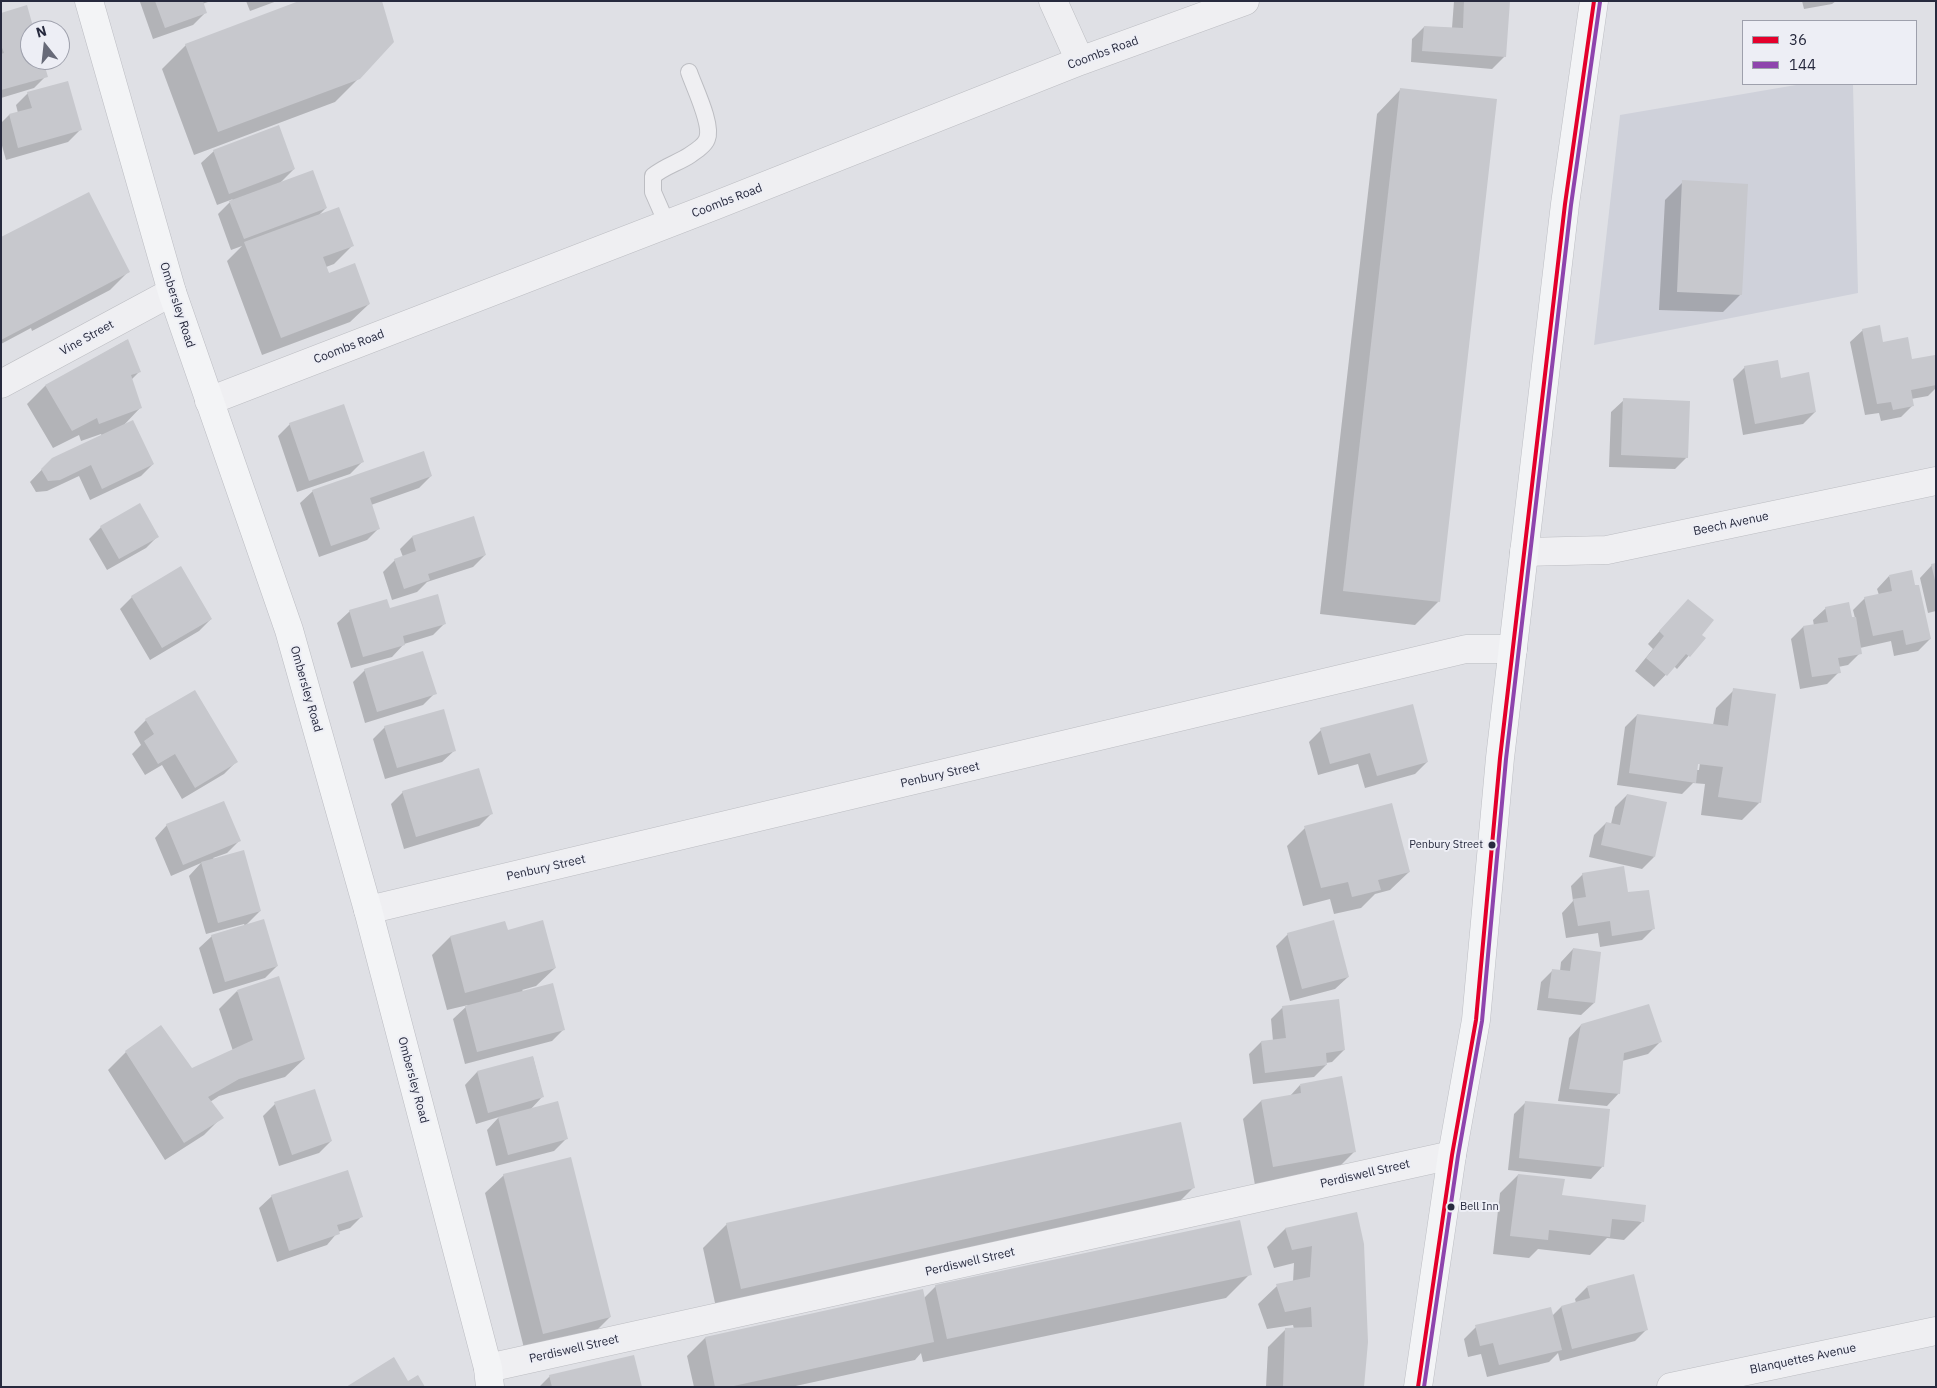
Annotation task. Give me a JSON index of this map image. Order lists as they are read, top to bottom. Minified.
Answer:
{"streets":{"main road":["Ombersley Road"],"street":["Coombs Road","Vine Street","Beech Avenue","Penbury Street","Perdiswell Street","Blanquettes Avenue"]},"crossings":[["Coombs Road","Ombersley Road"],["Ombersley Road","Vine Street"],["Ombersley Road","Penbury Street"],["Ombersley Road","Perdiswell Street"]],"places":["Penbury Street","Bell Inn"],"lines":["transit line 36","transit line 144"],"legend":["36","144"],"north":"top"}
